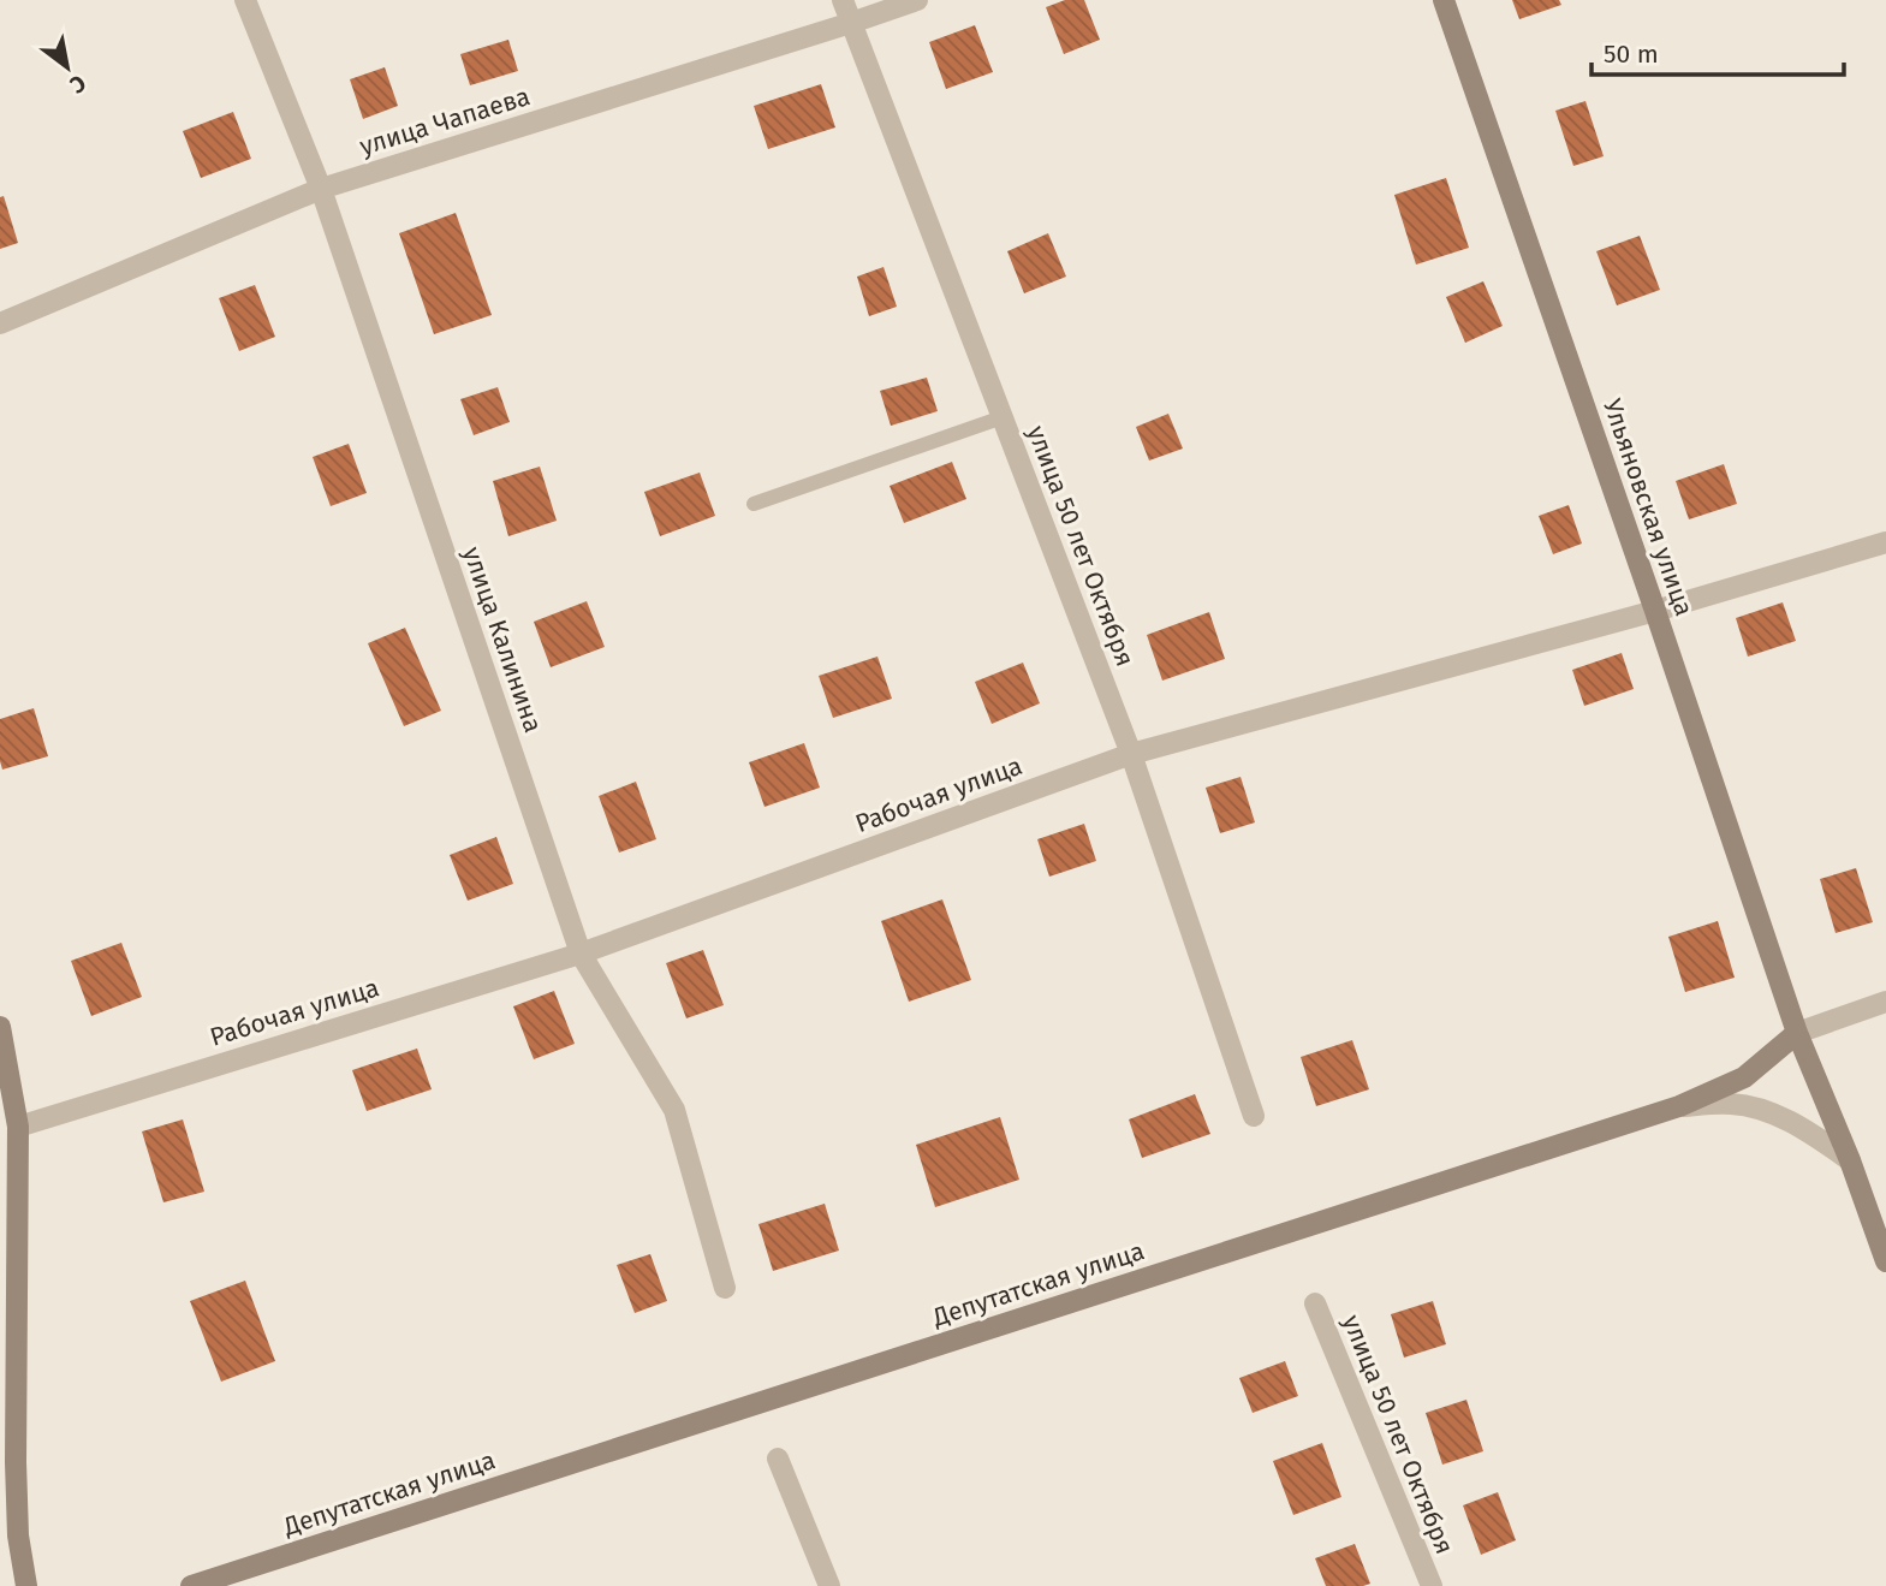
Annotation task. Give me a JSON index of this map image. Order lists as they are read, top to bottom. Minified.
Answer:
{"streets":{"main road":["Ульяновская улица","Депутатская улица"],"street":["улица Чапаева","улица 50 лет Октября","улица Калинина","Рабочая улица"]},"crossings":[["улица Чапаева","улица 50 лет Октября"],["улица Чапаева","улица Калинина"],["Ульяновская улица","Рабочая улица"],["Ульяновская улица","Депутатская улица"],["улица 50 лет Октября","Рабочая улица"],["улица Калинина","Рабочая улица"]],"scale_bar":"50 m","north":"bottom right"}
